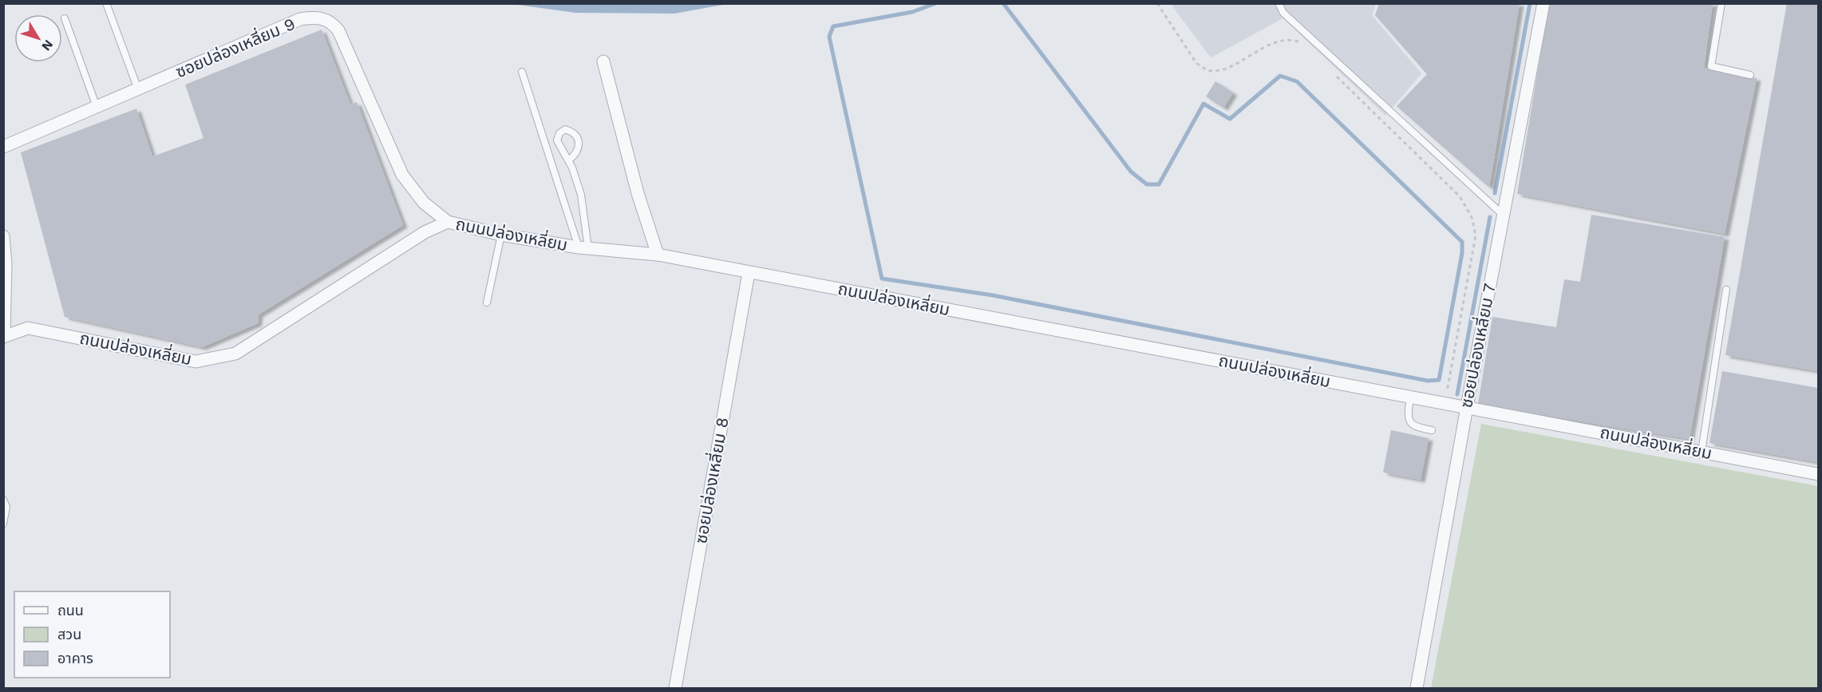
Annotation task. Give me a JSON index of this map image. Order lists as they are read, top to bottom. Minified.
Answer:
{"streets":{"street":["ซอยปล่องเหลี่ยม 9","ถนนปล่องเหลี่ยม","ซอยปล่องเหลี่ยม 7","ซอยปล่องเหลี่ยม 8"]},"crossings":[["ซอยปล่องเหลี่ยม 9","ถนนปล่องเหลี่ยม"],["ถนนปล่องเหลี่ยม","ซอยปล่องเหลี่ยม 7"],["ถนนปล่องเหลี่ยม","ซอยปล่องเหลี่ยม 8"]],"legend":["ถนน","สวน","อาคาร"],"north":"bottom right"}
